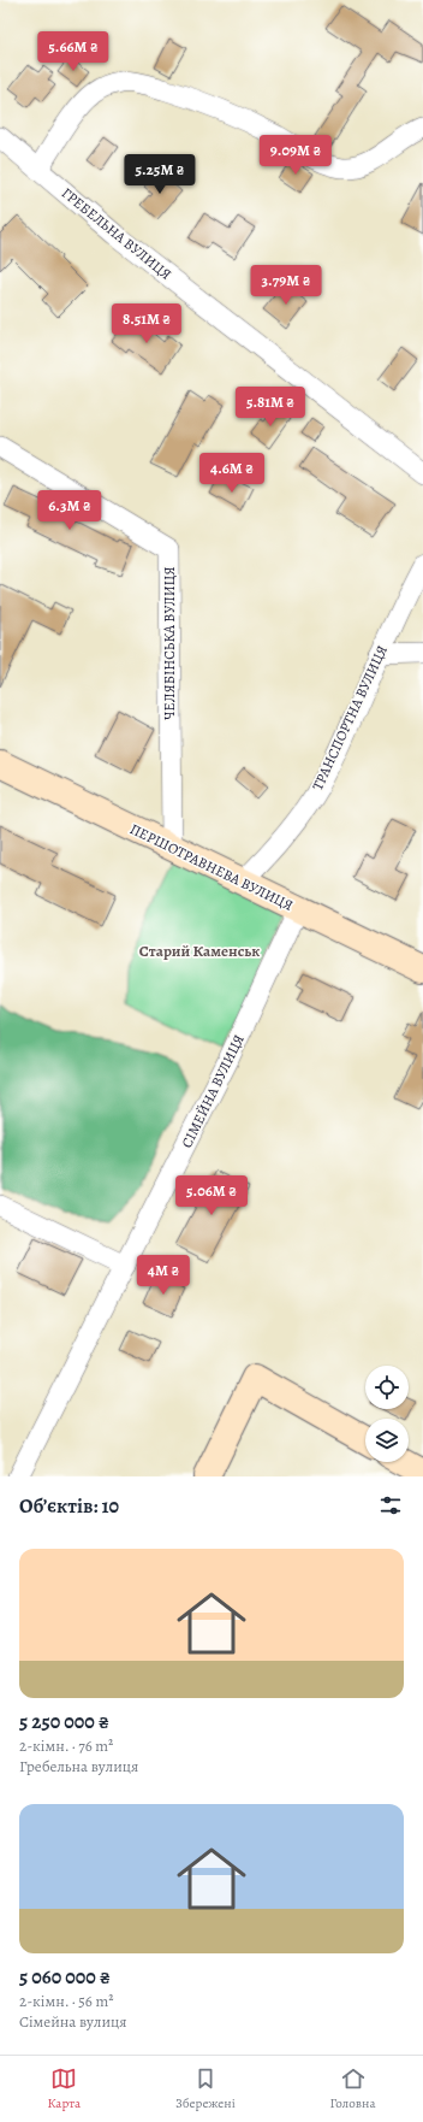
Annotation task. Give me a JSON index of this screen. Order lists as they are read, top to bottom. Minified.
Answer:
{"streets":{"street":["ГРЕБЕЛЬНА ВУЛИЦЯ","ЧЕЛЯБІНСЬКА ВУЛИЦЯ","ТРАНСПОРТНА ВУЛИЦЯ","ПЕРШОТРАВНЕВА ВУЛИЦЯ","СІМЕЙНА ВУЛИЦЯ"]},"crossings":[["ЧЕЛЯБІНСЬКА ВУЛИЦЯ","ПЕРШОТРАВНЕВА ВУЛИЦЯ"],["ТРАНСПОРТНА ВУЛИЦЯ","ПЕРШОТРАВНЕВА ВУЛИЦЯ"],["ПЕРШОТРАВНЕВА ВУЛИЦЯ","СІМЕЙНА ВУЛИЦЯ"]],"districts":["Старий Каменськ"],"page":{"price":["5.66M ₴","9.09M ₴","5.25M ₴","3.79M ₴","8.51M ₴","5.81M ₴","4.6M ₴","6.3M ₴","5.06M ₴","4M ₴"],"heading":"Об’єктів: 10","list":[{"name":"5 250 000 ₴","note":"2-кімн. · 76 m² · Гребельна вулиця"},{"name":"5 060 000 ₴","note":"2-кімн. · 56 m² · Сімейна вулиця"}],"tabs":["Карта","Збережені","Головна"]}}
